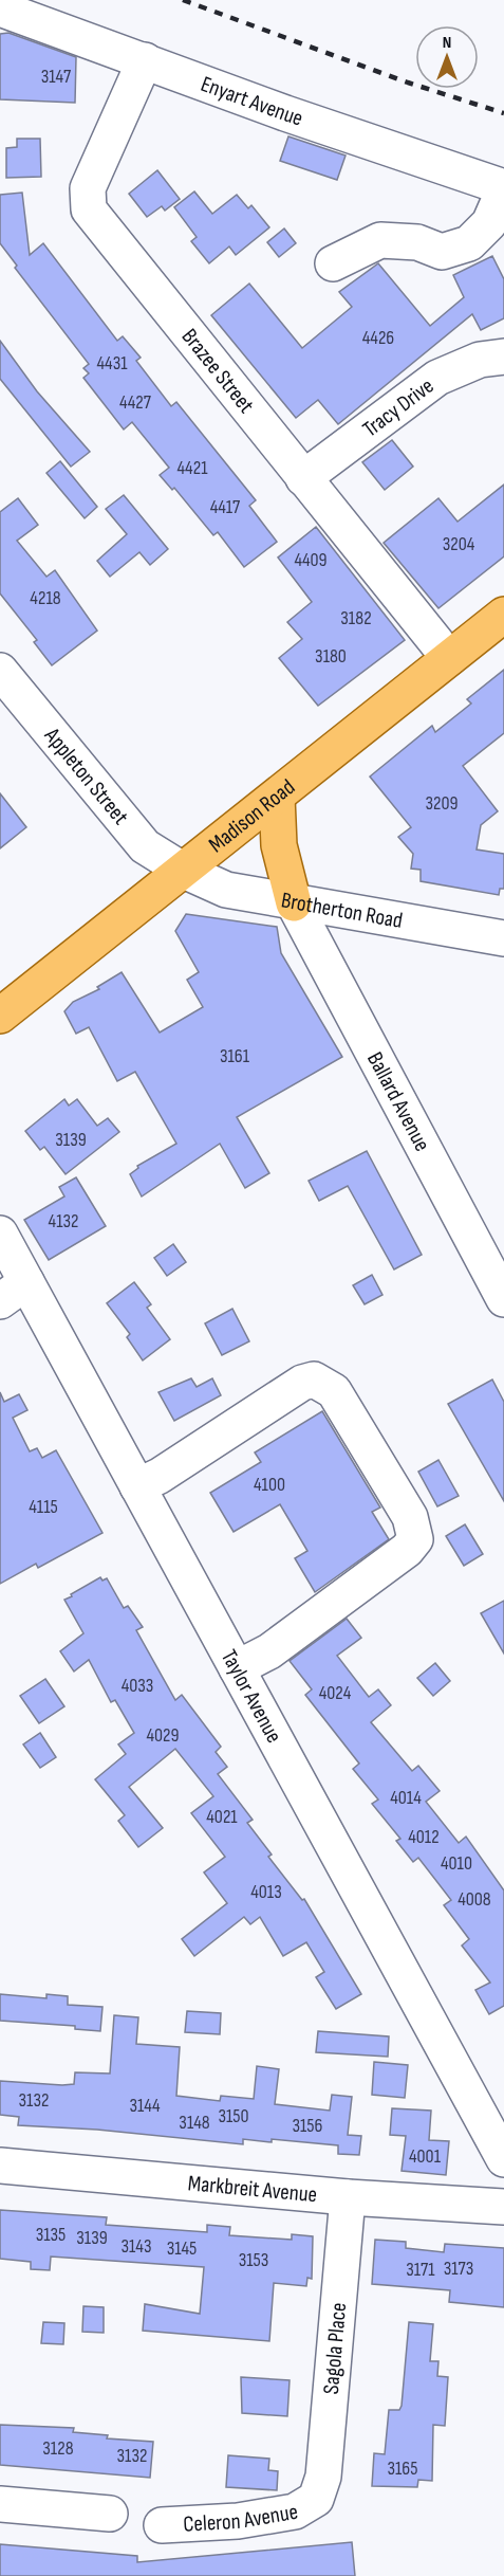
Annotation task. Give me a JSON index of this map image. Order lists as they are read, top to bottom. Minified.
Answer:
{"streets":{"main road":["Madison Road"],"street":["Enyart Avenue","Brazee Street","Tracy Drive","Appleton Street","Brotherton Road","Ballard Avenue","Taylor Avenue","Markbreit Avenue","Sagola Place","Celeron Avenue"]},"crossings":[["Enyart Avenue","Brazee Street"],["Brazee Street","Tracy Drive"],["Brazee Street","Madison Road"],["Appleton Street","Madison Road"],["Appleton Street","Brotherton Road"],["Madison Road","Brotherton Road"],["Brotherton Road","Ballard Avenue"],["Markbreit Avenue","Sagola Place"],["Sagola Place","Celeron Avenue"]],"house_numbers":["3147","4426","4431","4427","4421","4417","3204","4409","4218","3182","3180","3209","3161","3139","4132","4100","4115","4033","4024","4029","4014","4021","4012","4010","4013","4008","3132","3144","3150","3148","3156","4001","3135","3139","3143","3145","3153","3173","3171","3128","3132","3165"],"north":"top"}
